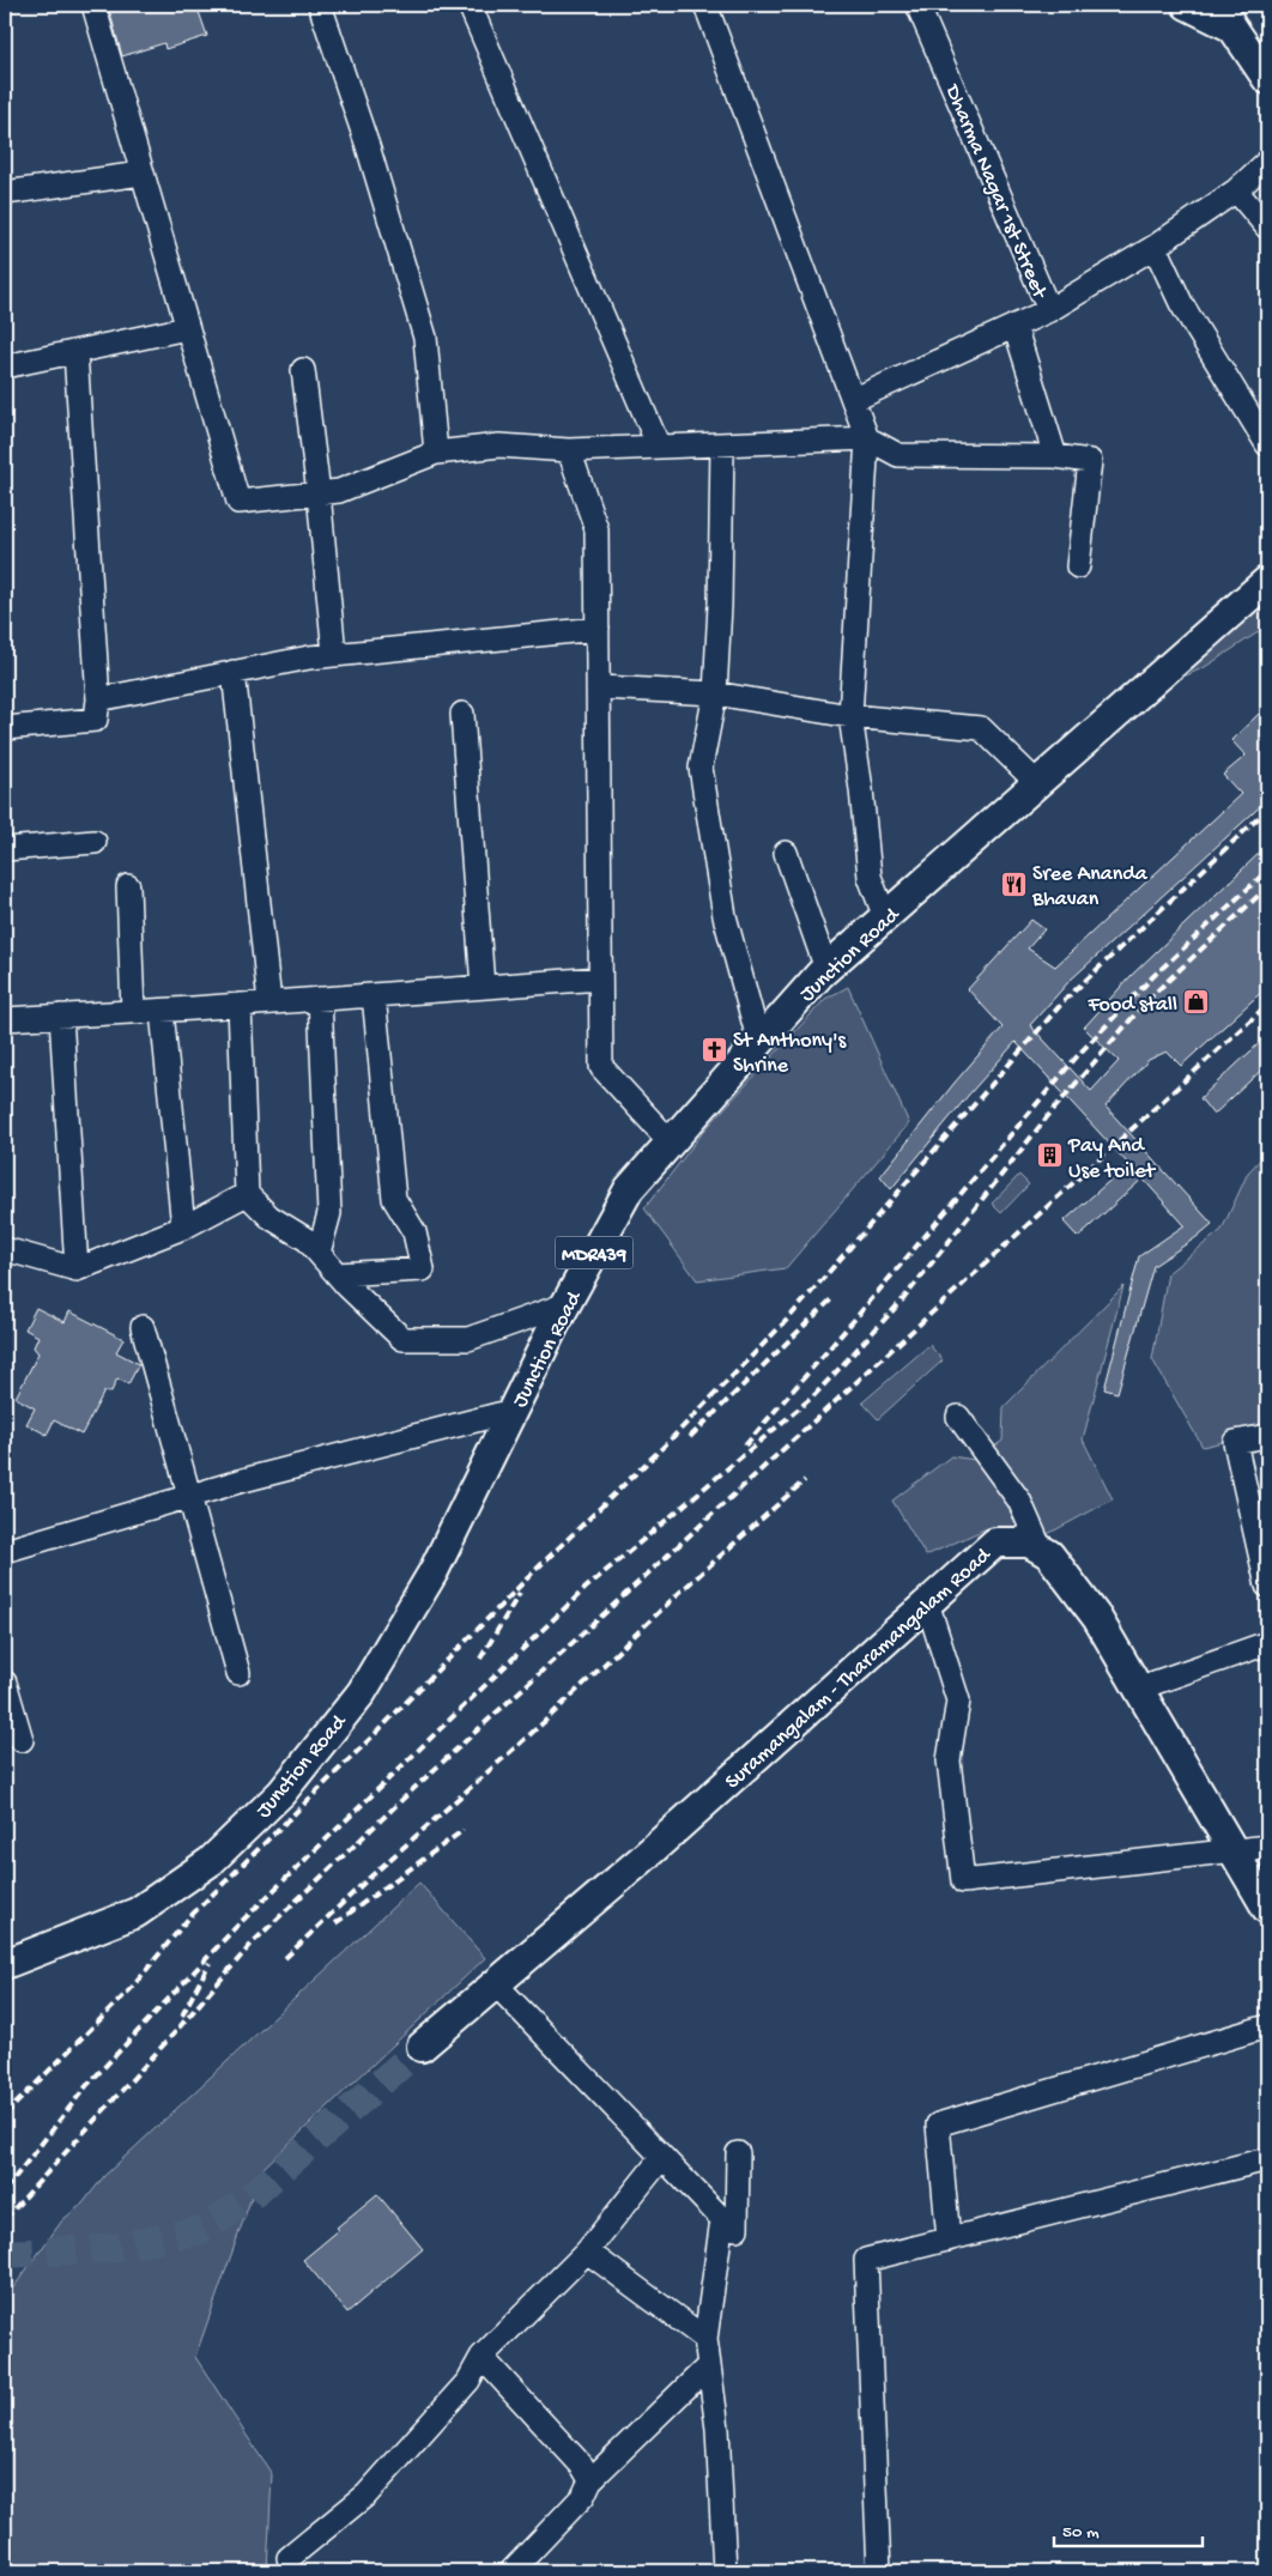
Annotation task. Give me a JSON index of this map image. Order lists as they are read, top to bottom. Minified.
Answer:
{"streets":{"main road":["Junction Road","MDR439","Suramangalam - Tharamangalam Road"],"street":["Dharma Nagar 1st Street"]},"places":{"restaurant":["Sree Ananda Bhavan"],"shop":["Food stall"],"church":["St Anthony's Shrine"],"building":["Pay And Use toilet"]},"scale_bar":"50 m"}
